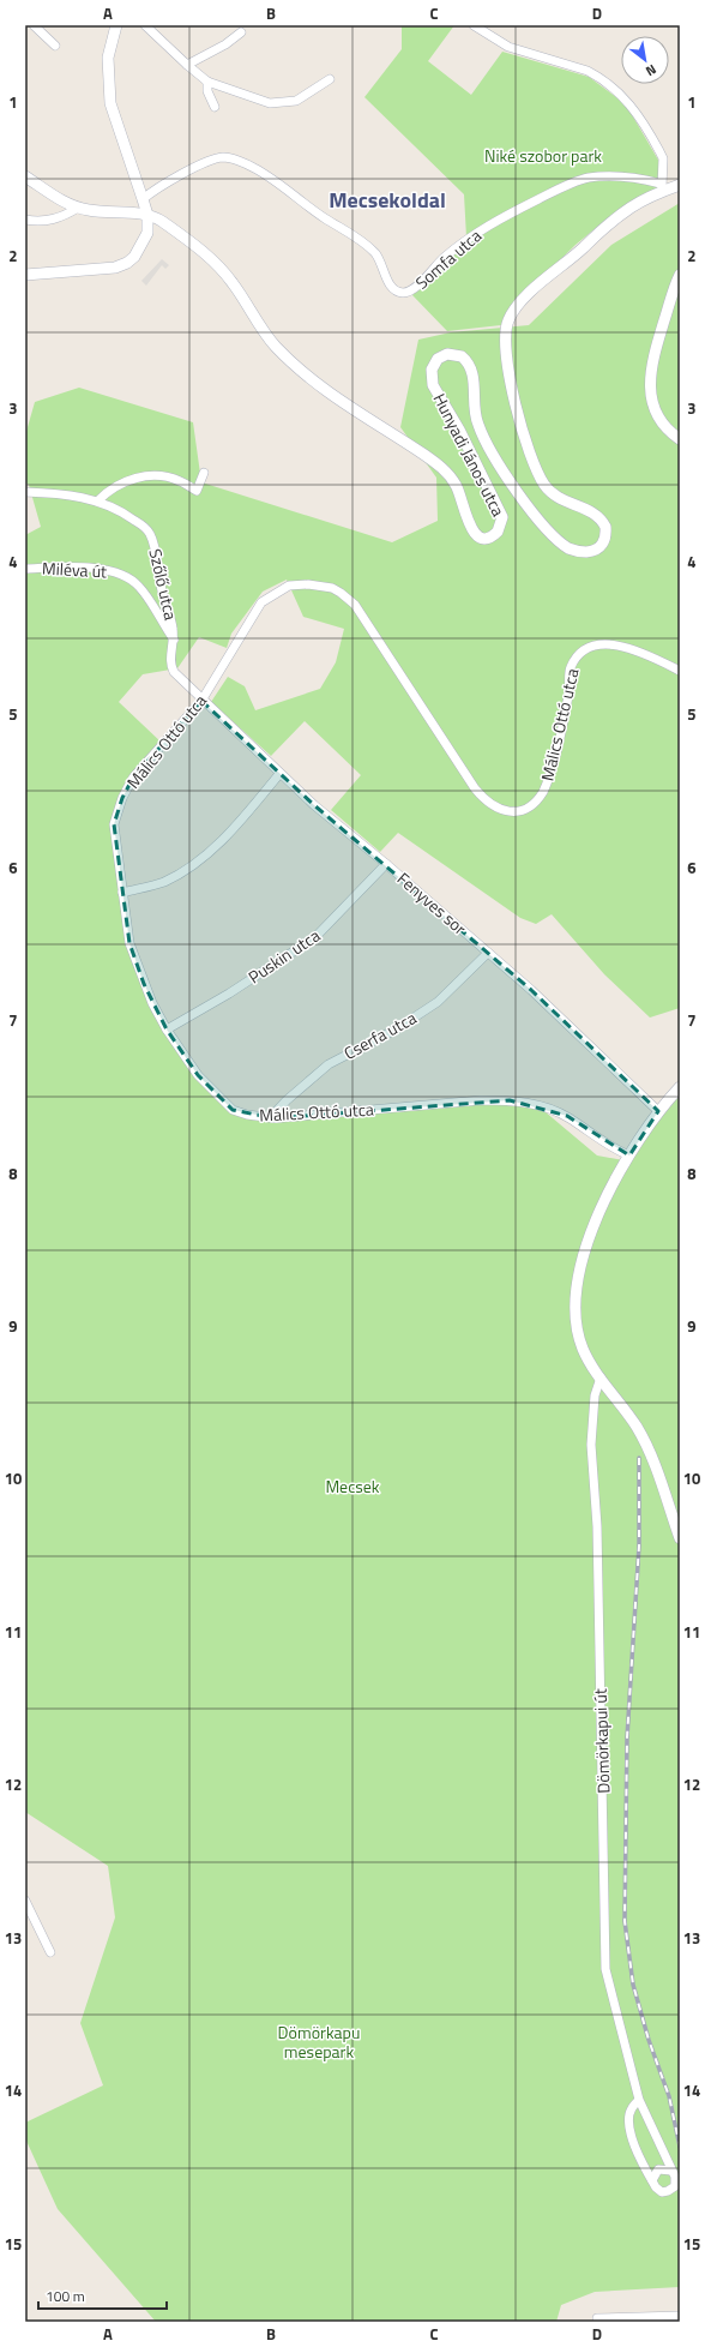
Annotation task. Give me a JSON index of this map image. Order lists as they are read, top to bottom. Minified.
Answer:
{"streets":{"street":["Somfa utca","Hunyadi János utca","Miléva út","Szőlő utca","Málics Ottó utca","Fenyves sor","Puskin utca","Cserfa utca","Dömörkapui út"]},"crossings":[["Somfa utca","Hunyadi János utca"],["Miléva út","Szőlő utca"],["Szőlő utca","Málics Ottó utca"],["Szőlő utca","Fenyves sor"],["Málics Ottó utca","Fenyves sor"],["Málics Ottó utca","Puskin utca"],["Málics Ottó utca","Cserfa utca"],["Fenyves sor","Puskin utca"],["Fenyves sor","Cserfa utca"]],"districts":["Mecsekoldal"],"parks":["Niké szobor park","Mecsek","Dömörkapu mesepark"],"scale_bar":"100 m","north":"bottom right","grid":{"columns":["A","B","C","D"],"rows":["1","2","3","4","5","6","7","8","9","10","11","12","13","14","15"]}}
